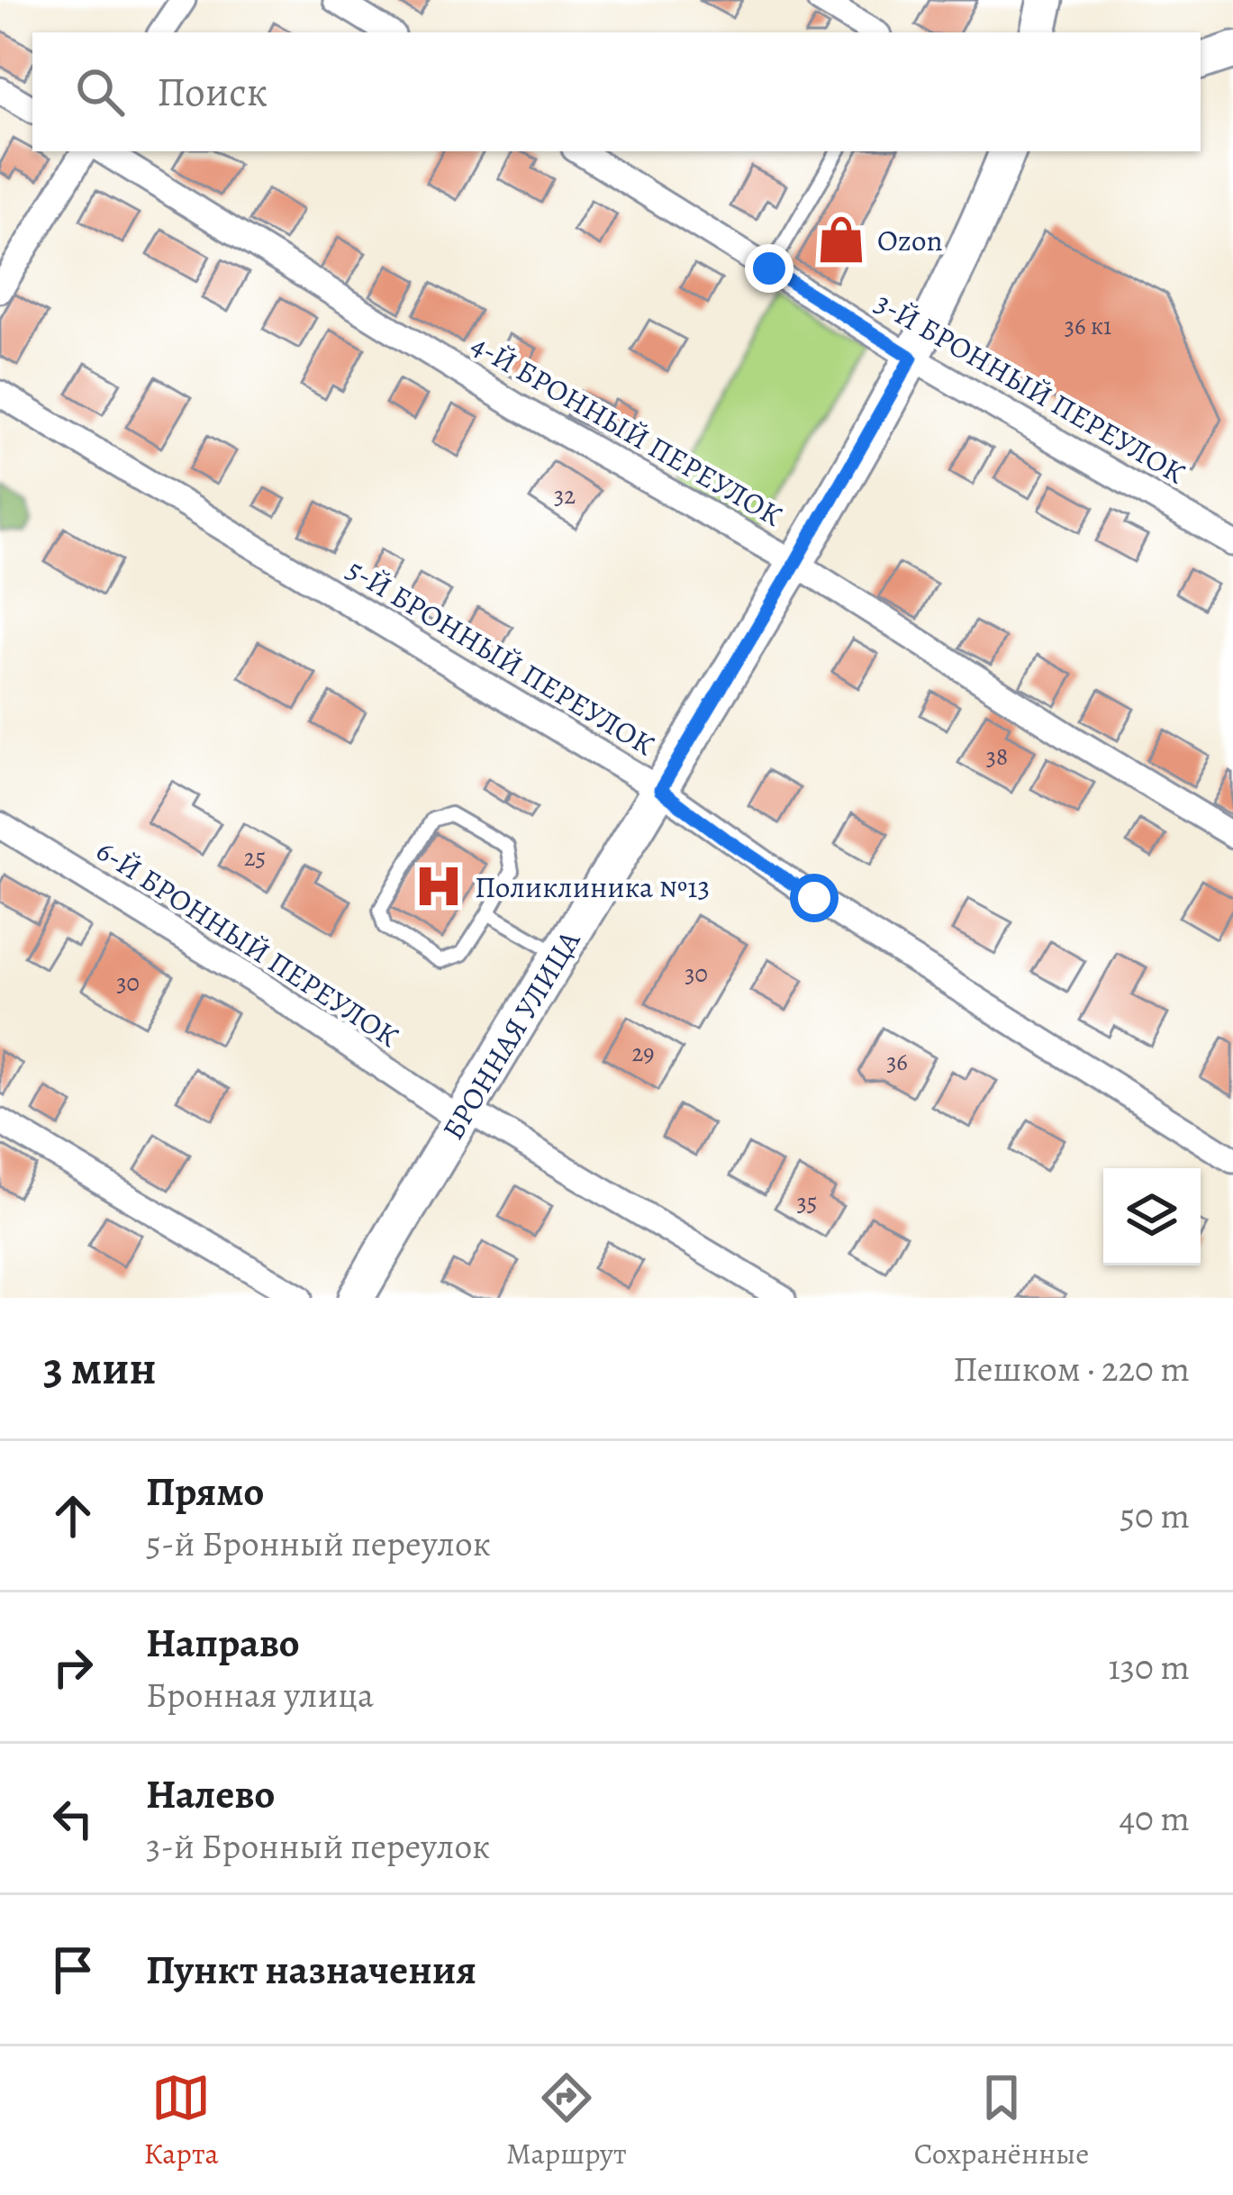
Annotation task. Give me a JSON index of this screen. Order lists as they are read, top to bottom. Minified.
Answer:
{"streets":{"street":["3-Й БРОННЫЙ ПЕРЕУЛОК","4-Й БРОННЫЙ ПЕРЕУЛОК","5-Й БРОННЫЙ ПЕРЕУЛОК","6-Й БРОННЫЙ ПЕРЕУЛОК","БРОННАЯ УЛИЦА"]},"crossings":[["3-Й БРОННЫЙ ПЕРЕУЛОК","БРОННАЯ УЛИЦА"],["4-Й БРОННЫЙ ПЕРЕУЛОК","БРОННАЯ УЛИЦА"],["5-Й БРОННЫЙ ПЕРЕУЛОК","БРОННАЯ УЛИЦА"],["6-Й БРОННЫЙ ПЕРЕУЛОК","БРОННАЯ УЛИЦА"]],"places":{"shop":["Ozon"],"hospital":["Поликлиника №13"]},"house_numbers":["36 к1","32","38","25","30","30","29","36","35"],"page":{"search":"Поиск","heading":["3 мин","Пешком · 220 m"],"list":[["Прямо","5-й Бронный переулок","50 m"],["Направо","Бронная улица","130 m"],["Налево","3-й Бронный переулок","40 m"],"Пункт назначения"],"nav":["Карта","Маршрут","Сохранённые"]}}
